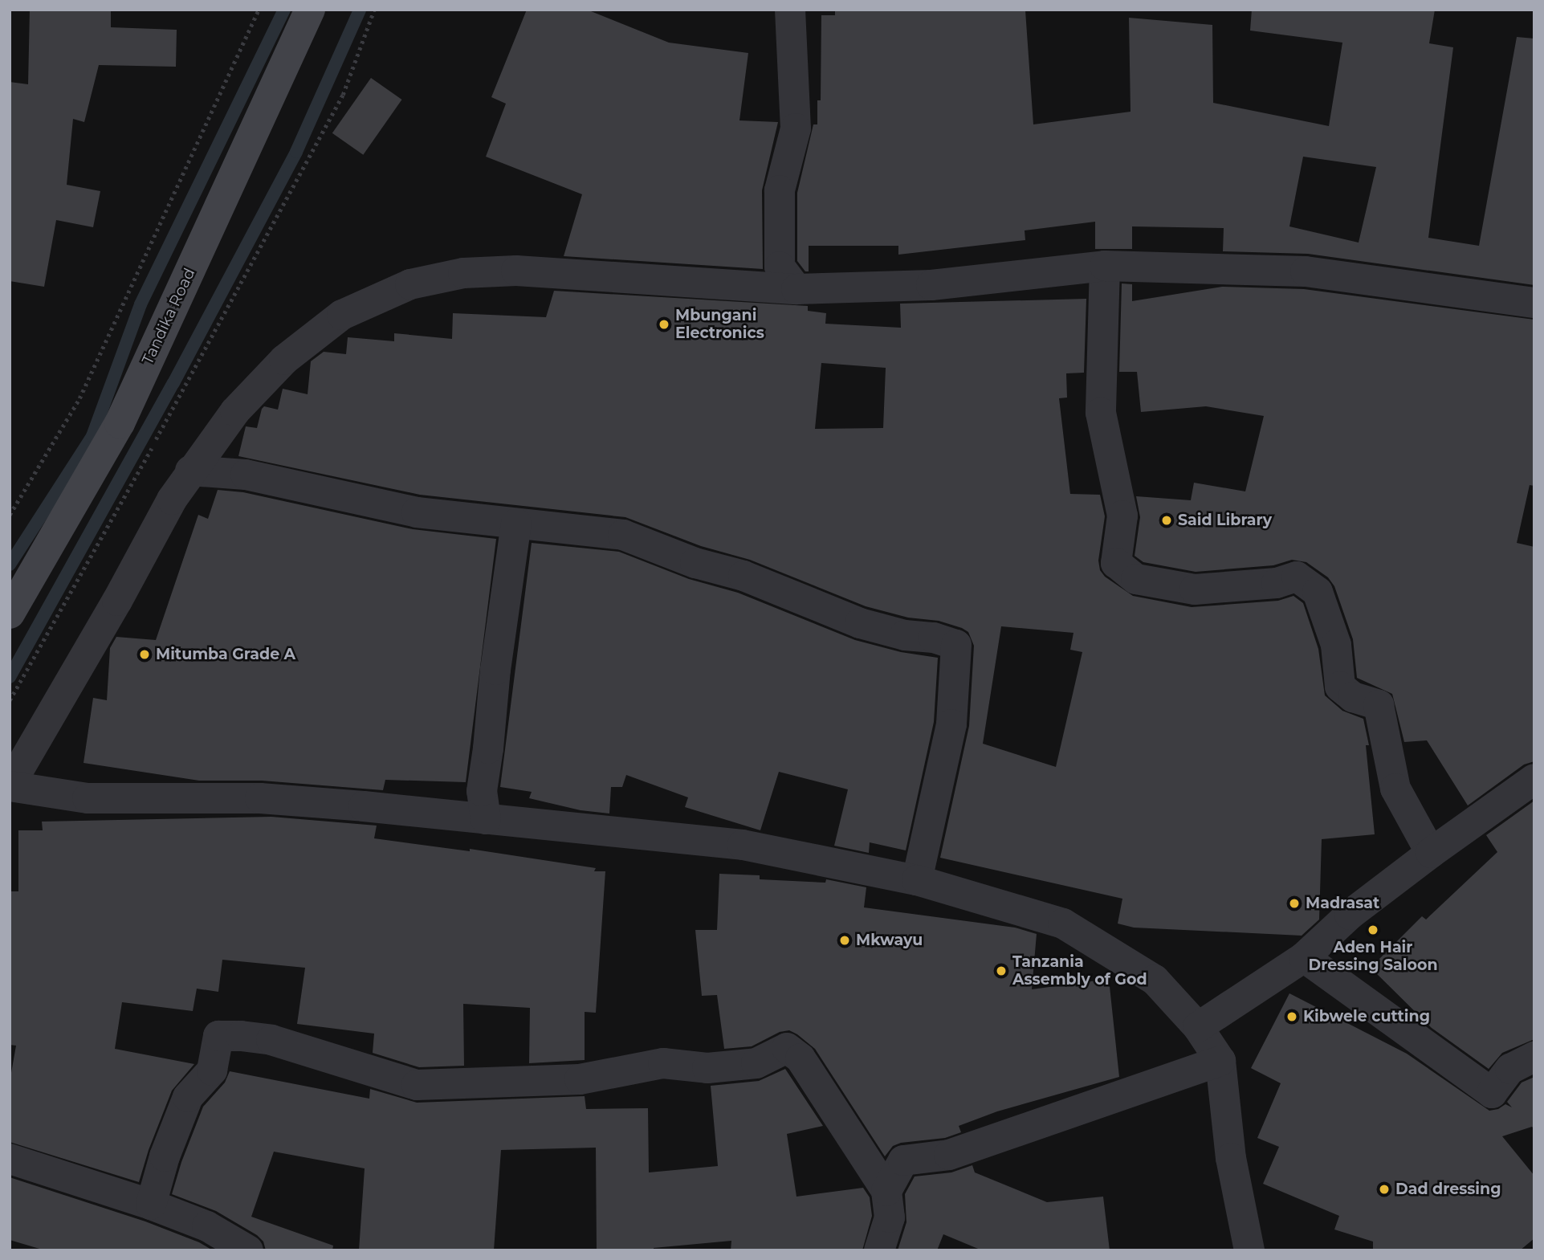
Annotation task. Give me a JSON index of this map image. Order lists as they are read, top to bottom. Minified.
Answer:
{"streets":{"street":["Tandika Road"]},"places":["Mbungani Electronics","Said Library","Mitumba Grade A","Madrasat","Aden Hair Dressing Saloon","Mkwayu","Tanzania Assembly of God","Kibwele cutting","Dad dressing"]}
